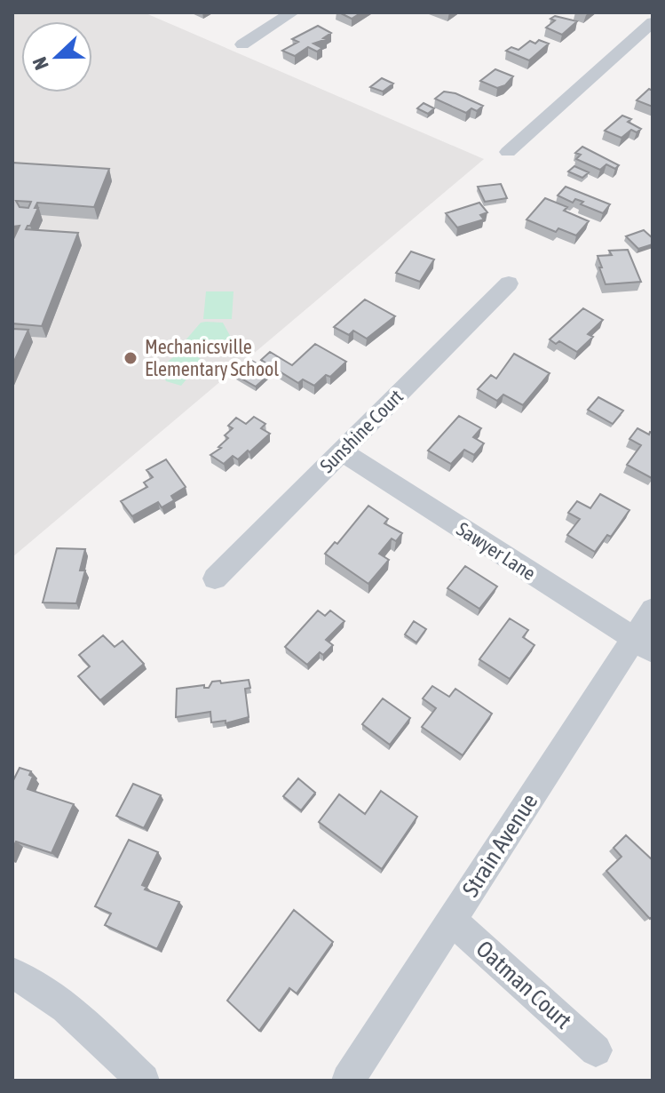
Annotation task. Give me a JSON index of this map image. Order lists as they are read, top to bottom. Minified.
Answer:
{"streets":{"street":["Sunshine Court","Sawyer Lane","Strain Avenue","Oatman Court"]},"crossings":[["Sunshine Court","Sawyer Lane"],["Sawyer Lane","Strain Avenue"],["Strain Avenue","Oatman Court"]],"places":["Mechanicsville Elementary School"],"north":"left"}
